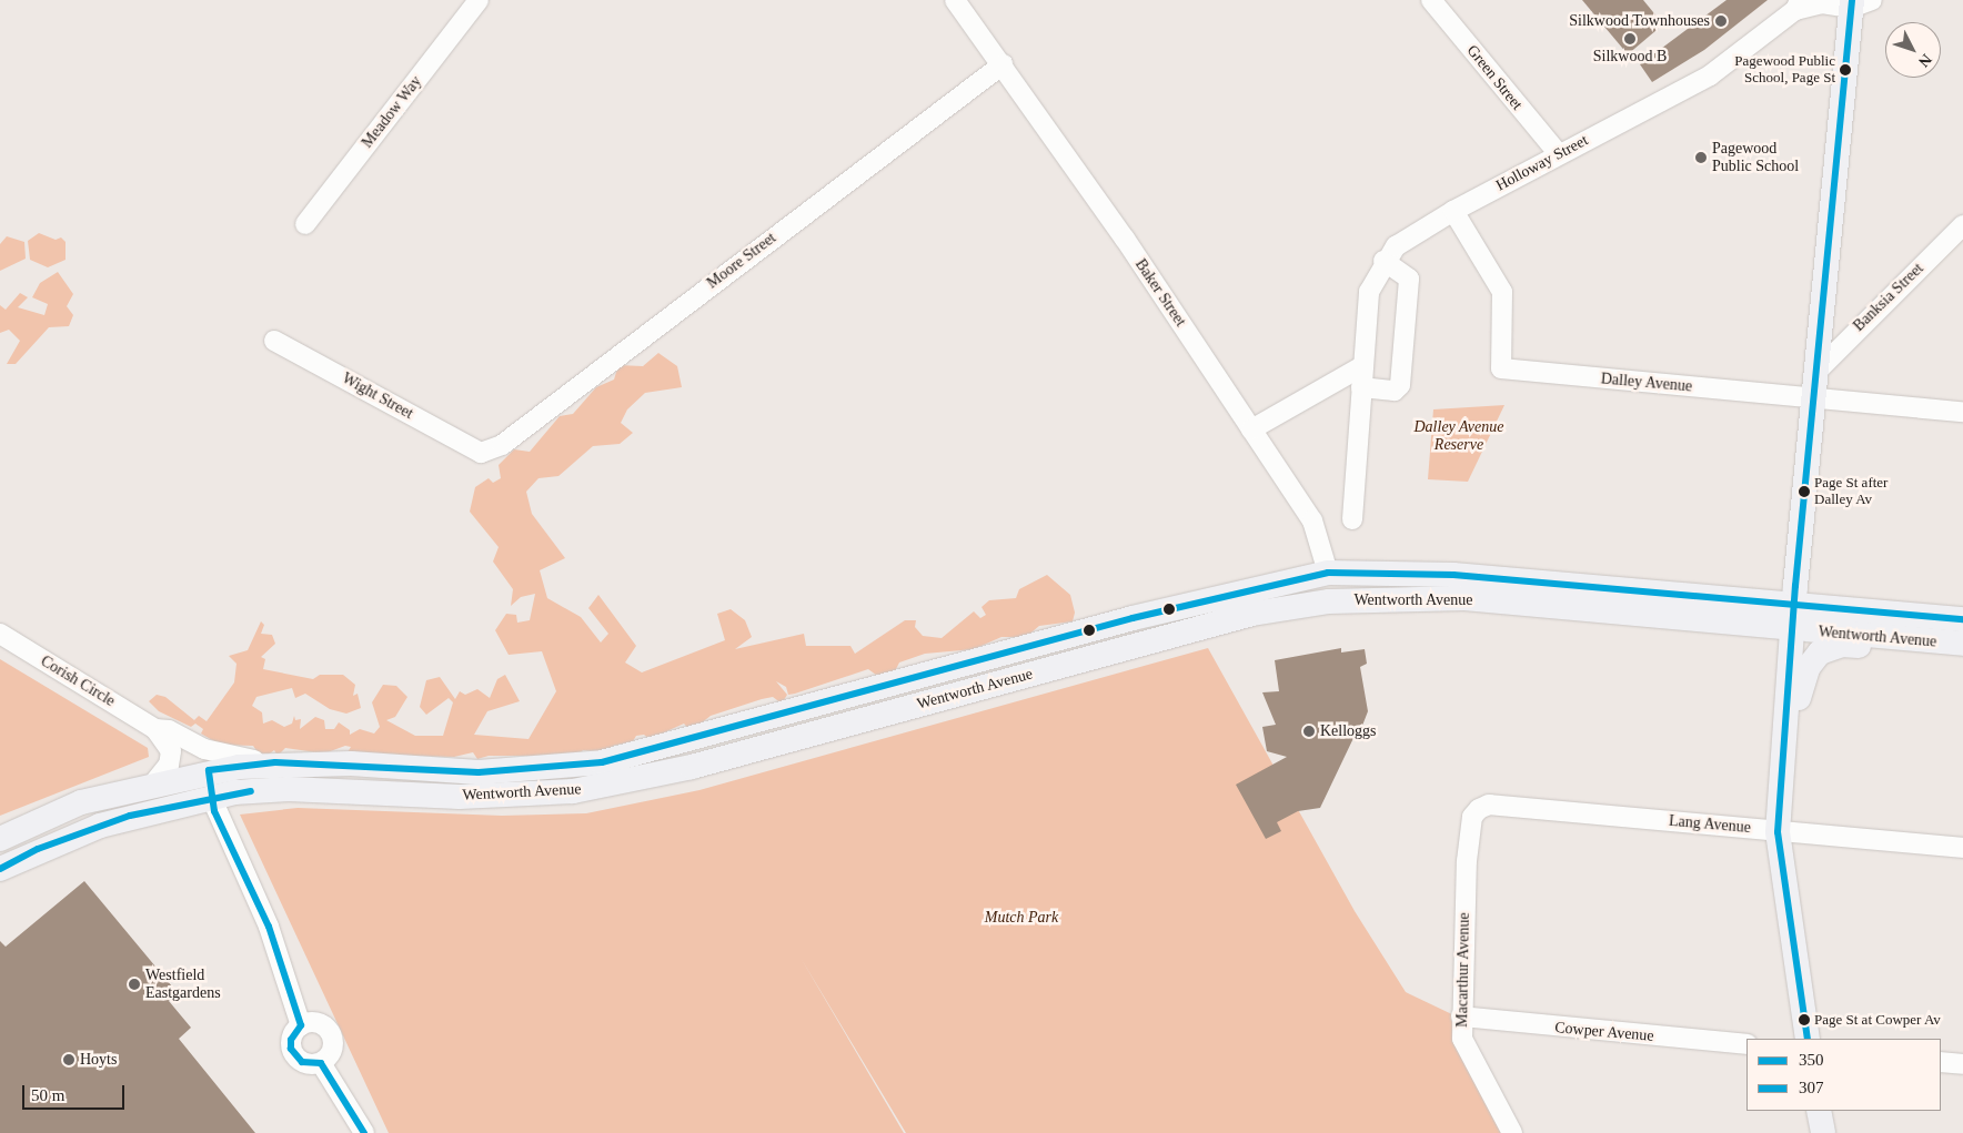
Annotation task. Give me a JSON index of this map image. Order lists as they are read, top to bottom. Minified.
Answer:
{"streets":{"main road":["Baker Street","Wentworth Avenue"],"street":["Green Street","Meadow Way","Holloway Street","Moore Street","Banksia Street","Dalley Avenue","Wight Street","Corish Circle","Lang Avenue","Macarthur Avenue","Cowper Avenue"]},"crossings":[["Green Street","Holloway Street"],["Holloway Street","Dalley Avenue"],["Moore Street","Baker Street"],["Moore Street","Wight Street"],["Baker Street","Wentworth Avenue"],["Wentworth Avenue","Corish Circle"],["Lang Avenue","Macarthur Avenue"],["Macarthur Avenue","Cowper Avenue"]],"parks":["Dalley Avenue Reserve","Mutch Park"],"places":["Silkwood Townhouses","Silkwood B","Pagewood Public School, Page St","Pagewood Public School","Page St after Dalley Av","Kelloggs","Westfield Eastgardens","Page St at Cowper Av","Hoyts"],"lines":["transit line 307","transit line 350"],"legend":["350","307"],"scale_bar":"50 m","north":"bottom right"}
